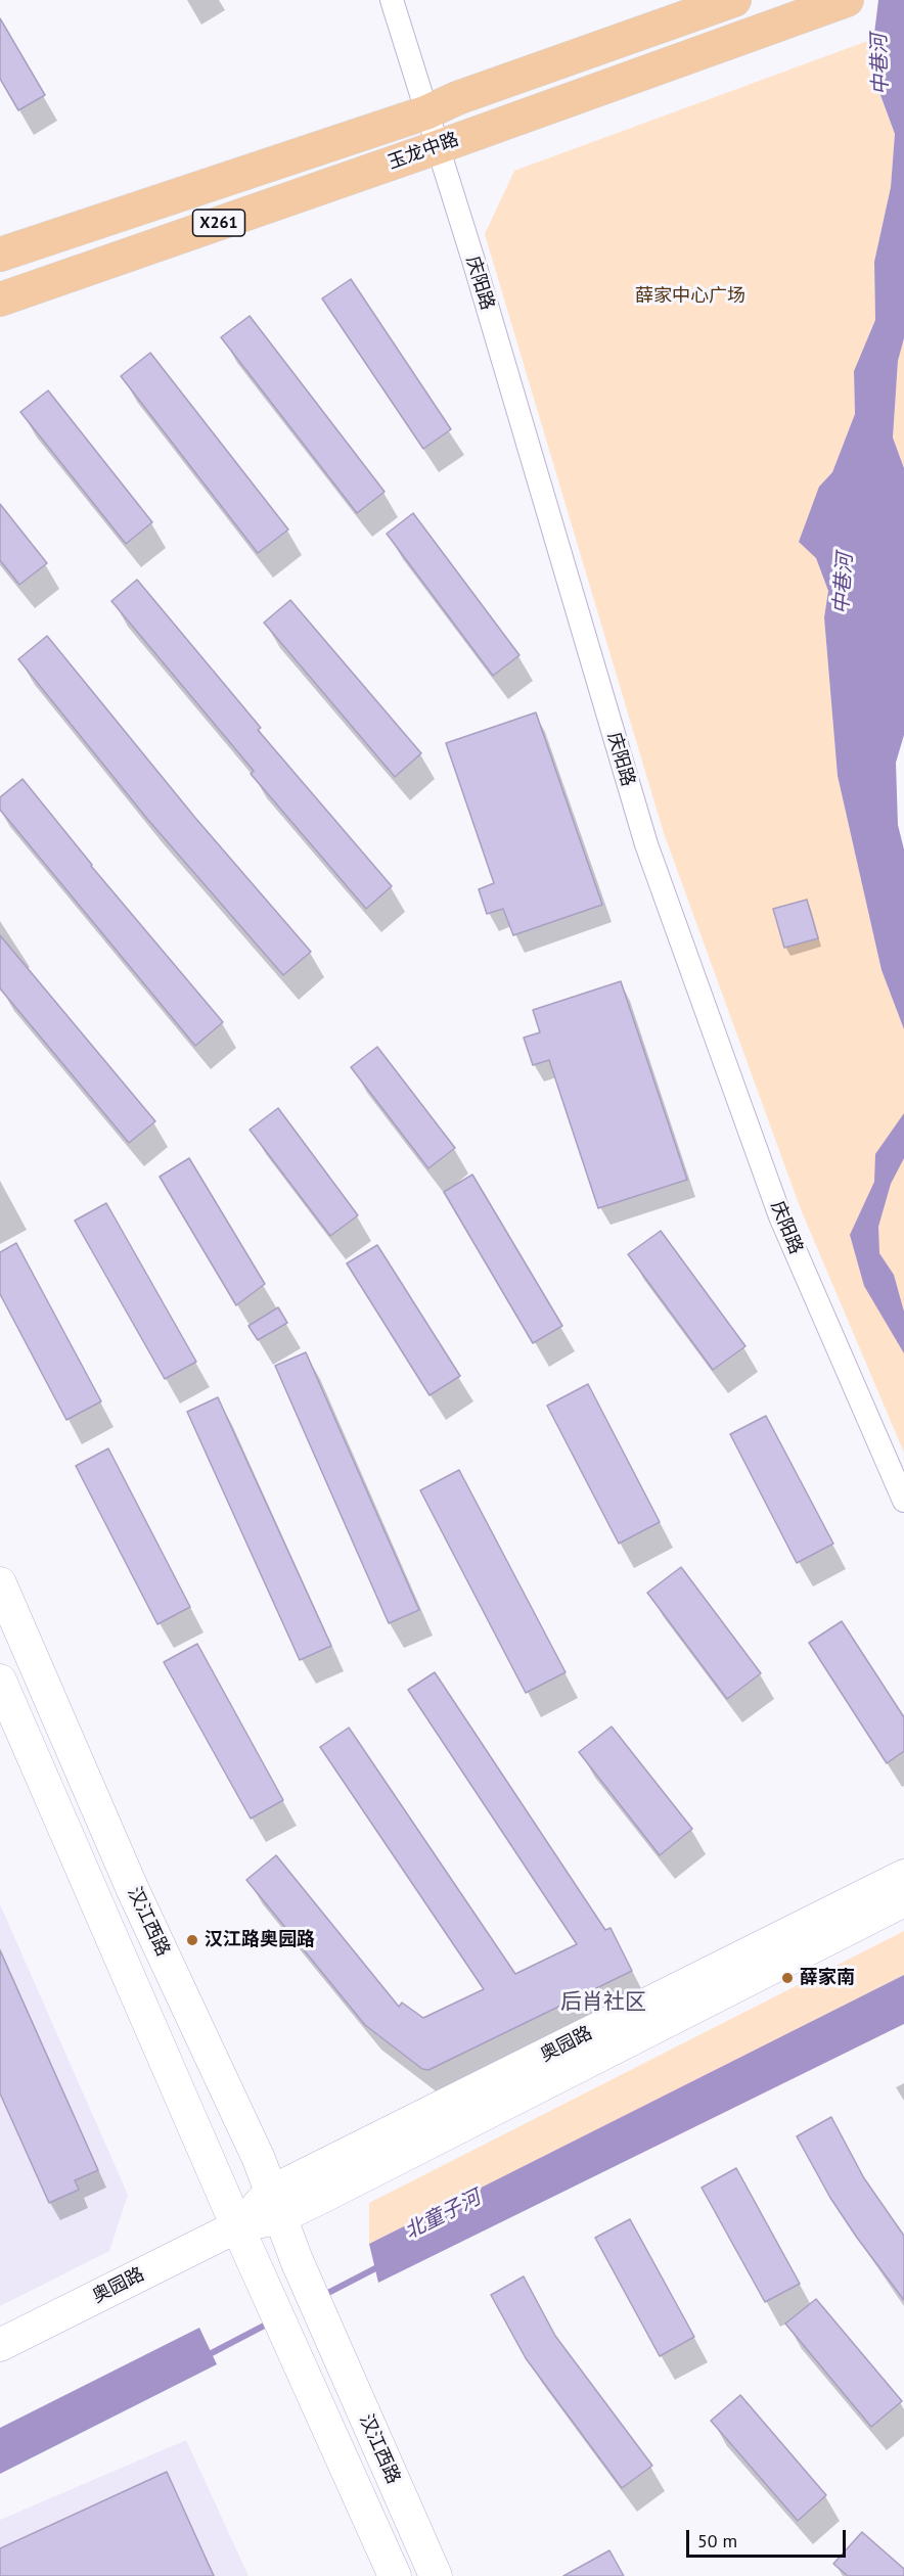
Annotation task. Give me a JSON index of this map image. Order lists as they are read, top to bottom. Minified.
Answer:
{"streets":{"main road":["玉龙中路","X261","汉江西路","奥园路"],"street":["庆阳路"]},"crossings":[["玉龙中路","庆阳路"],["汉江西路","奥园路"]],"districts":["后肖社区"],"water":["中巷河","北童子河"],"parks":["薛家中心广场"],"places":["汉江路奥园路","薛家南"],"scale_bar":"50 m"}
